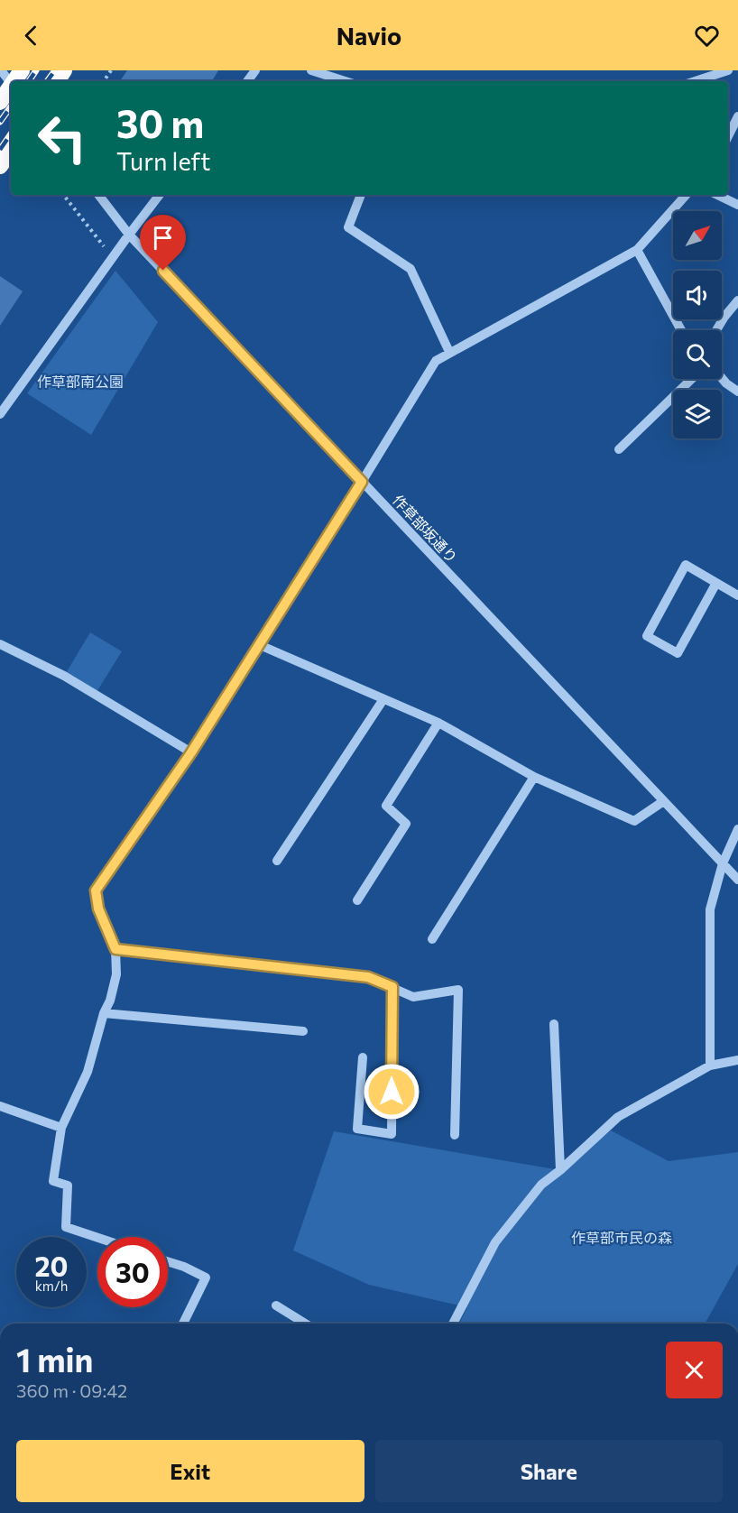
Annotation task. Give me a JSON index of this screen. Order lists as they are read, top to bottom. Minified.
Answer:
{"streets":{"street":["作草部坂通り"]},"parks":["作草部南公園","作草部市民の森"],"north":"top right","page":{"header":"Navio","turn":["30 m","Turn left"],"speed":"20 km/h","limit":"30","heading":["1 min","360 m · 09:42"],"buttons":["Exit","Share"]}}
